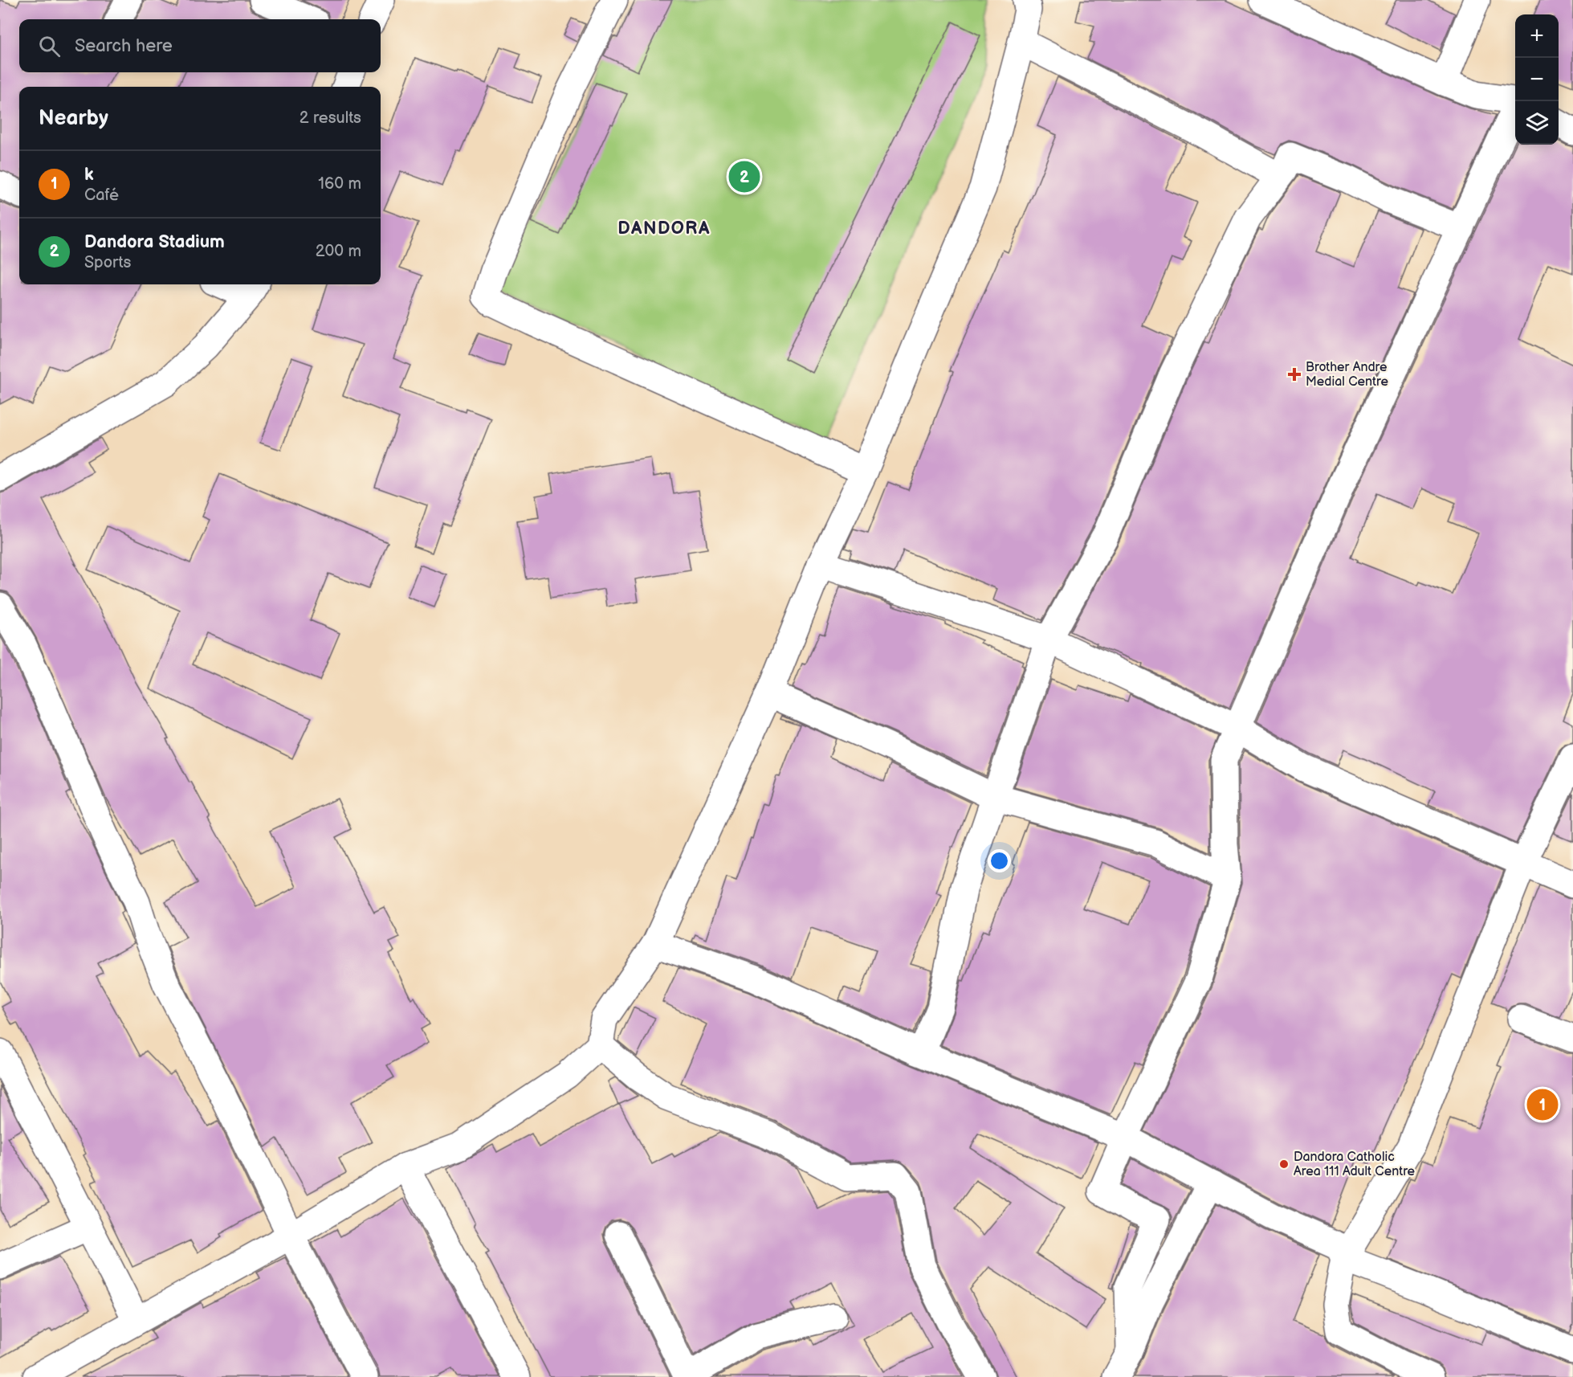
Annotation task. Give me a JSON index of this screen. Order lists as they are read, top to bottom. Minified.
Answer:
{"districts":["DANDORA"],"places":{"health":["Brother Andre Medial Centre"],"other":["Dandora Catholic Area 111 Adult Centre"]},"page":{"map_buttons":["+","−"],"search":"Search here","heading":["Nearby","2 results"],"list":[{"mark":"1","name":"k","note":"Café","value":"160 m"},{"mark":"2","name":"Dandora Stadium","note":"Sports","value":"200 m"}],"pins":["2","1"]}}
